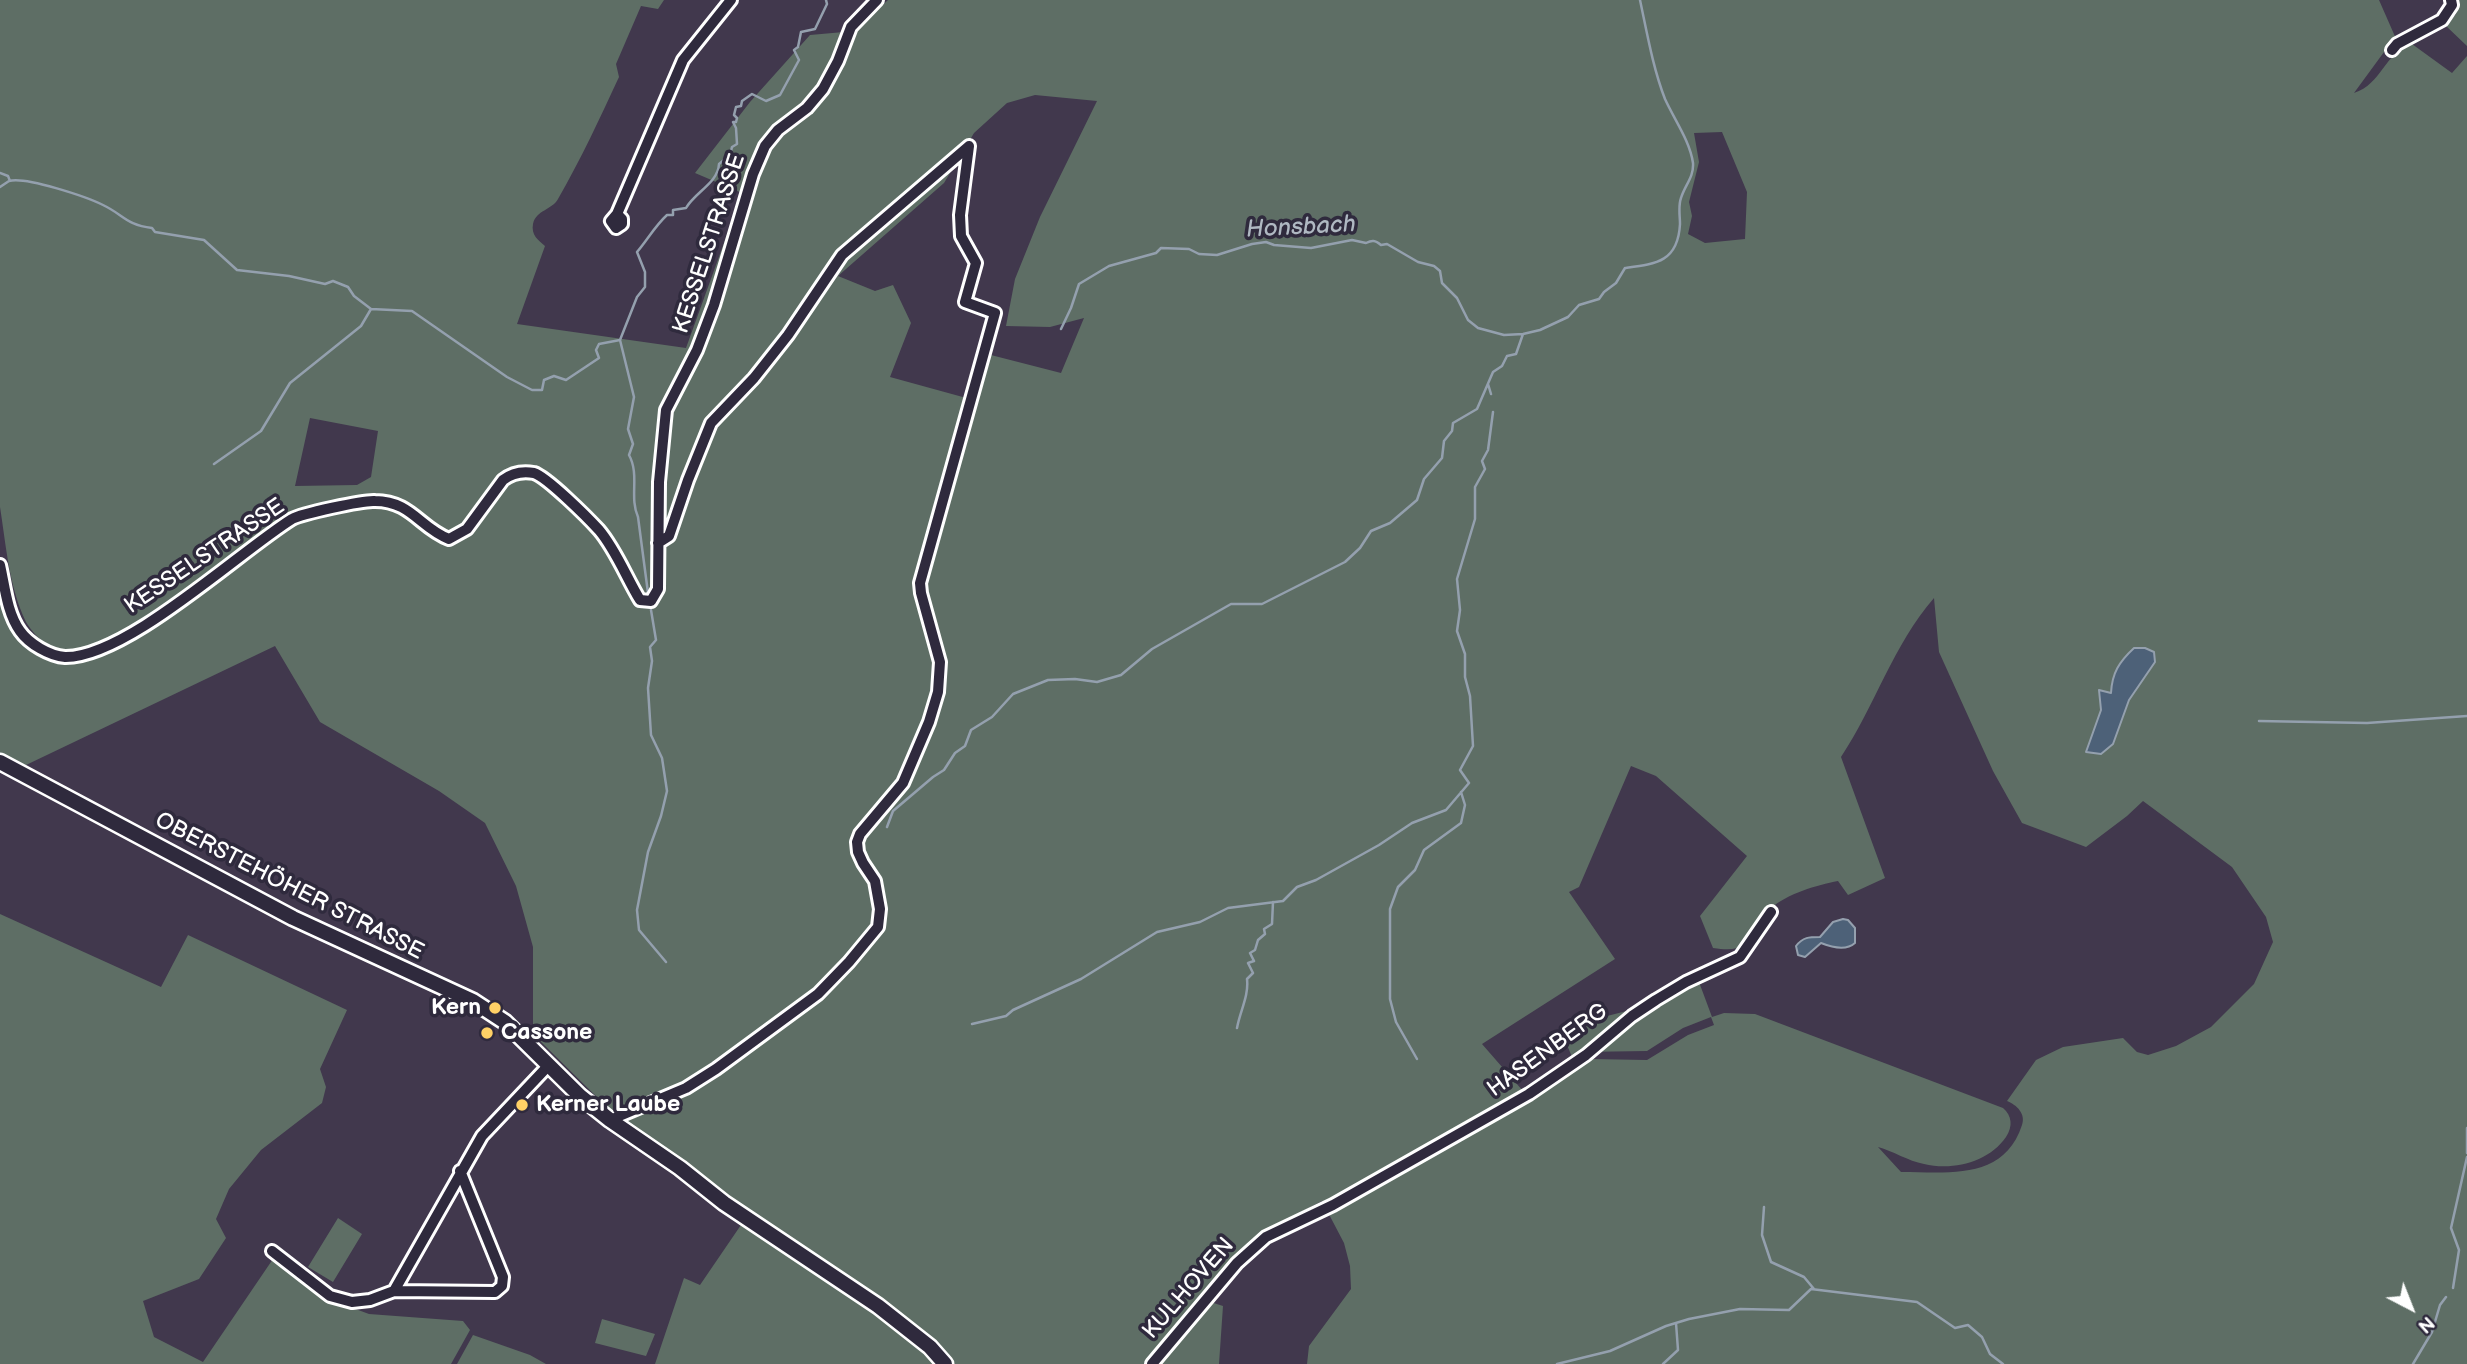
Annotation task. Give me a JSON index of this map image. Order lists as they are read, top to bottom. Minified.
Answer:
{"streets":{"street":["KESSELSTRASSE","OBERSTEHÖHER STRASSE","HASENBERG","KULHOVEN"]},"crossings":[["HASENBERG","KULHOVEN"]],"water":["Honsbach"],"places":["Kern","Cassone","Kerner Laube"],"north":"bottom right"}
